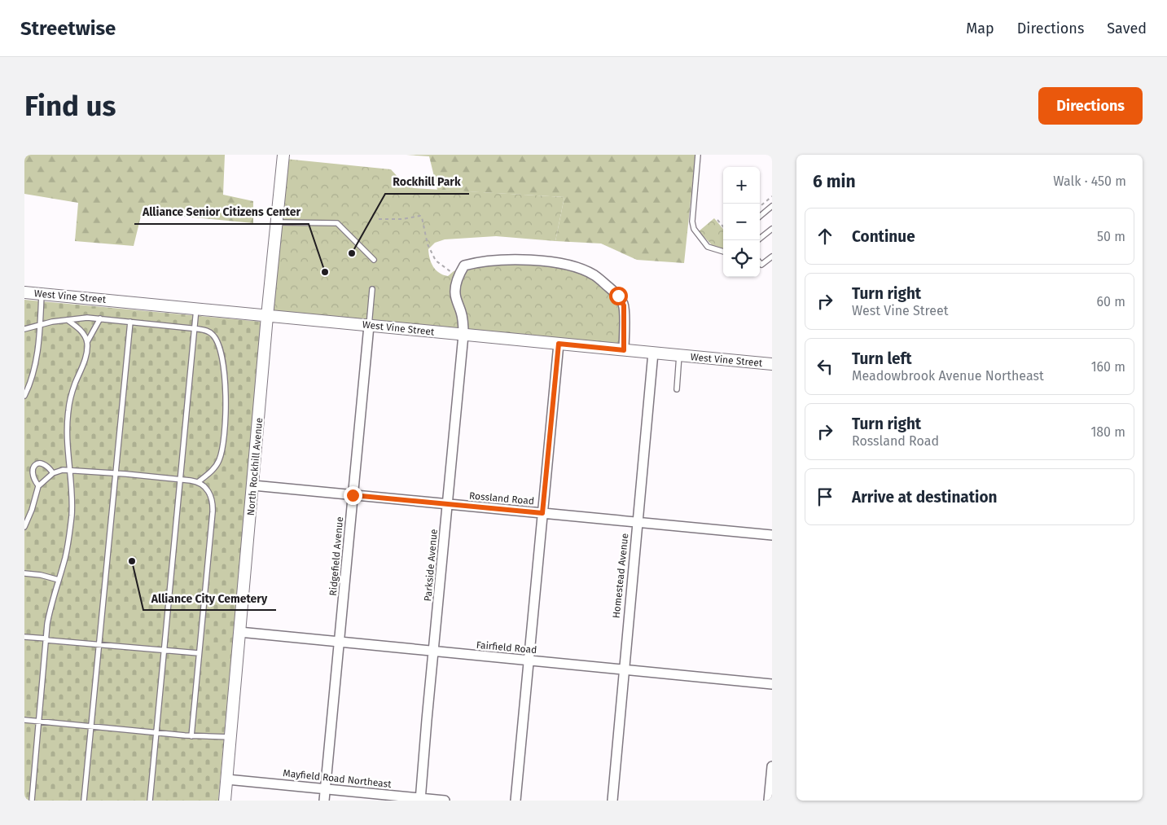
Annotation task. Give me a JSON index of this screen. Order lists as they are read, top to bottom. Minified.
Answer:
{"streets":{"street":["West Vine Street","North Rockhill Avenue","Rossland Road","Ridgefield Avenue","Parkside Avenue","Homestead Avenue","Fairfield Road","Mayfield Road Northeast"]},"crossings":[["West Vine Street","North Rockhill Avenue"],["West Vine Street","Ridgefield Avenue"],["West Vine Street","Parkside Avenue"],["West Vine Street","Homestead Avenue"],["North Rockhill Avenue","Rossland Road"],["North Rockhill Avenue","Fairfield Road"],["North Rockhill Avenue","Mayfield Road Northeast"],["Rossland Road","Ridgefield Avenue"],["Rossland Road","Parkside Avenue"],["Rossland Road","Homestead Avenue"],["Ridgefield Avenue","Fairfield Road"],["Ridgefield Avenue","Mayfield Road Northeast"],["Parkside Avenue","Fairfield Road"],["Parkside Avenue","Mayfield Road Northeast"],["Homestead Avenue","Fairfield Road"]],"places":["Rockhill Park","Alliance Senior Citizens Center","Alliance City Cemetery"],"page":{"header":"Streetwise","nav":["Map","Directions","Saved"],"buttons":"Directions","title":"Find us","heading":["6 min","Walk · 450 m"],"map_buttons":["+","−"],"list":[["Continue","50 m"],["Turn right","West Vine Street","60 m"],["Turn left","Meadowbrook Avenue Northeast","160 m"],["Turn right","Rossland Road","180 m"],"Arrive at destination"]}}
